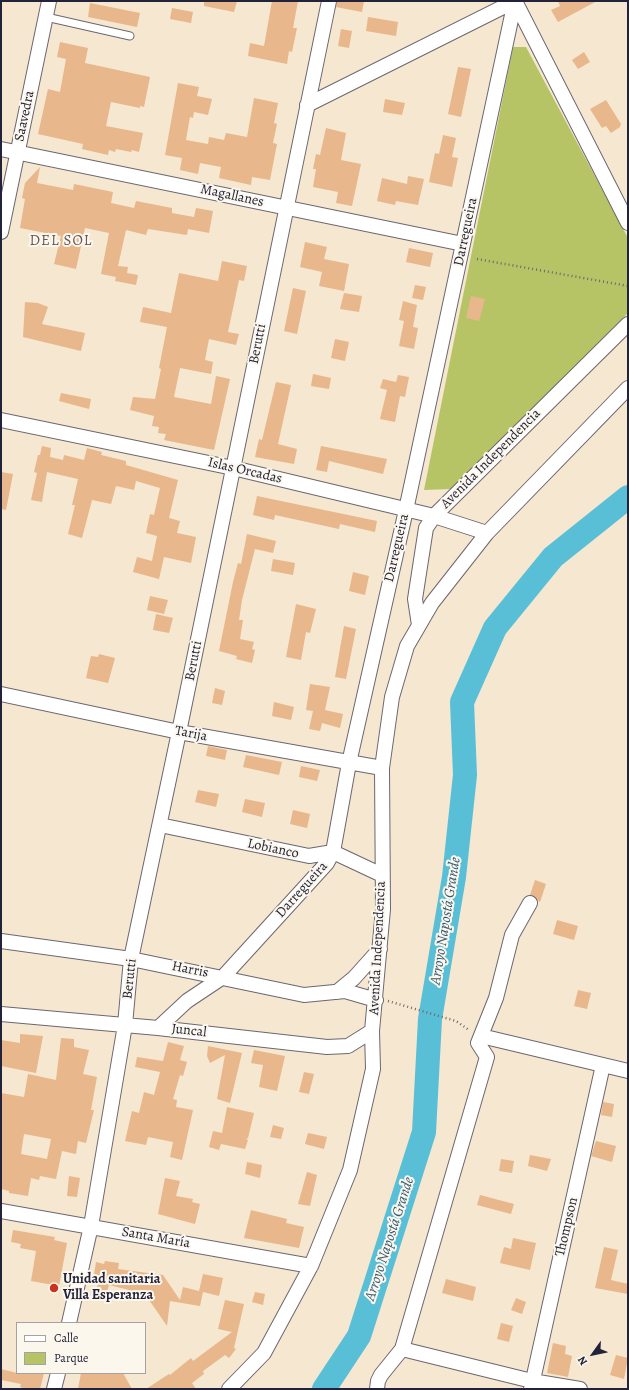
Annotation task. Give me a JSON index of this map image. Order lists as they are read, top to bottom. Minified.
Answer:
{"streets":{"street":["Saavedra","Magallanes","Darregueira","Berutti","Avenida Independencia","Islas Orcadas","Tarija","Lobianco","Harris","Juncal","Thompson","Santa María"]},"crossings":[["Saavedra","Magallanes"],["Magallanes","Darregueira"],["Magallanes","Berutti"],["Darregueira","Islas Orcadas"],["Darregueira","Tarija"],["Darregueira","Lobianco"],["Darregueira","Harris"],["Darregueira","Juncal"],["Berutti","Islas Orcadas"],["Berutti","Tarija"],["Berutti","Lobianco"],["Berutti","Harris"],["Berutti","Juncal"],["Berutti","Santa María"],["Avenida Independencia","Islas Orcadas"],["Avenida Independencia","Tarija"],["Avenida Independencia","Harris"],["Avenida Independencia","Juncal"],["Avenida Independencia","Santa María"]],"districts":["DEL SOL"],"water":["Arroyo Napostá Grande"],"places":["Unidad sanitaria Villa Esperanza"],"legend":["Calle","Parque"],"north":"bottom left"}
